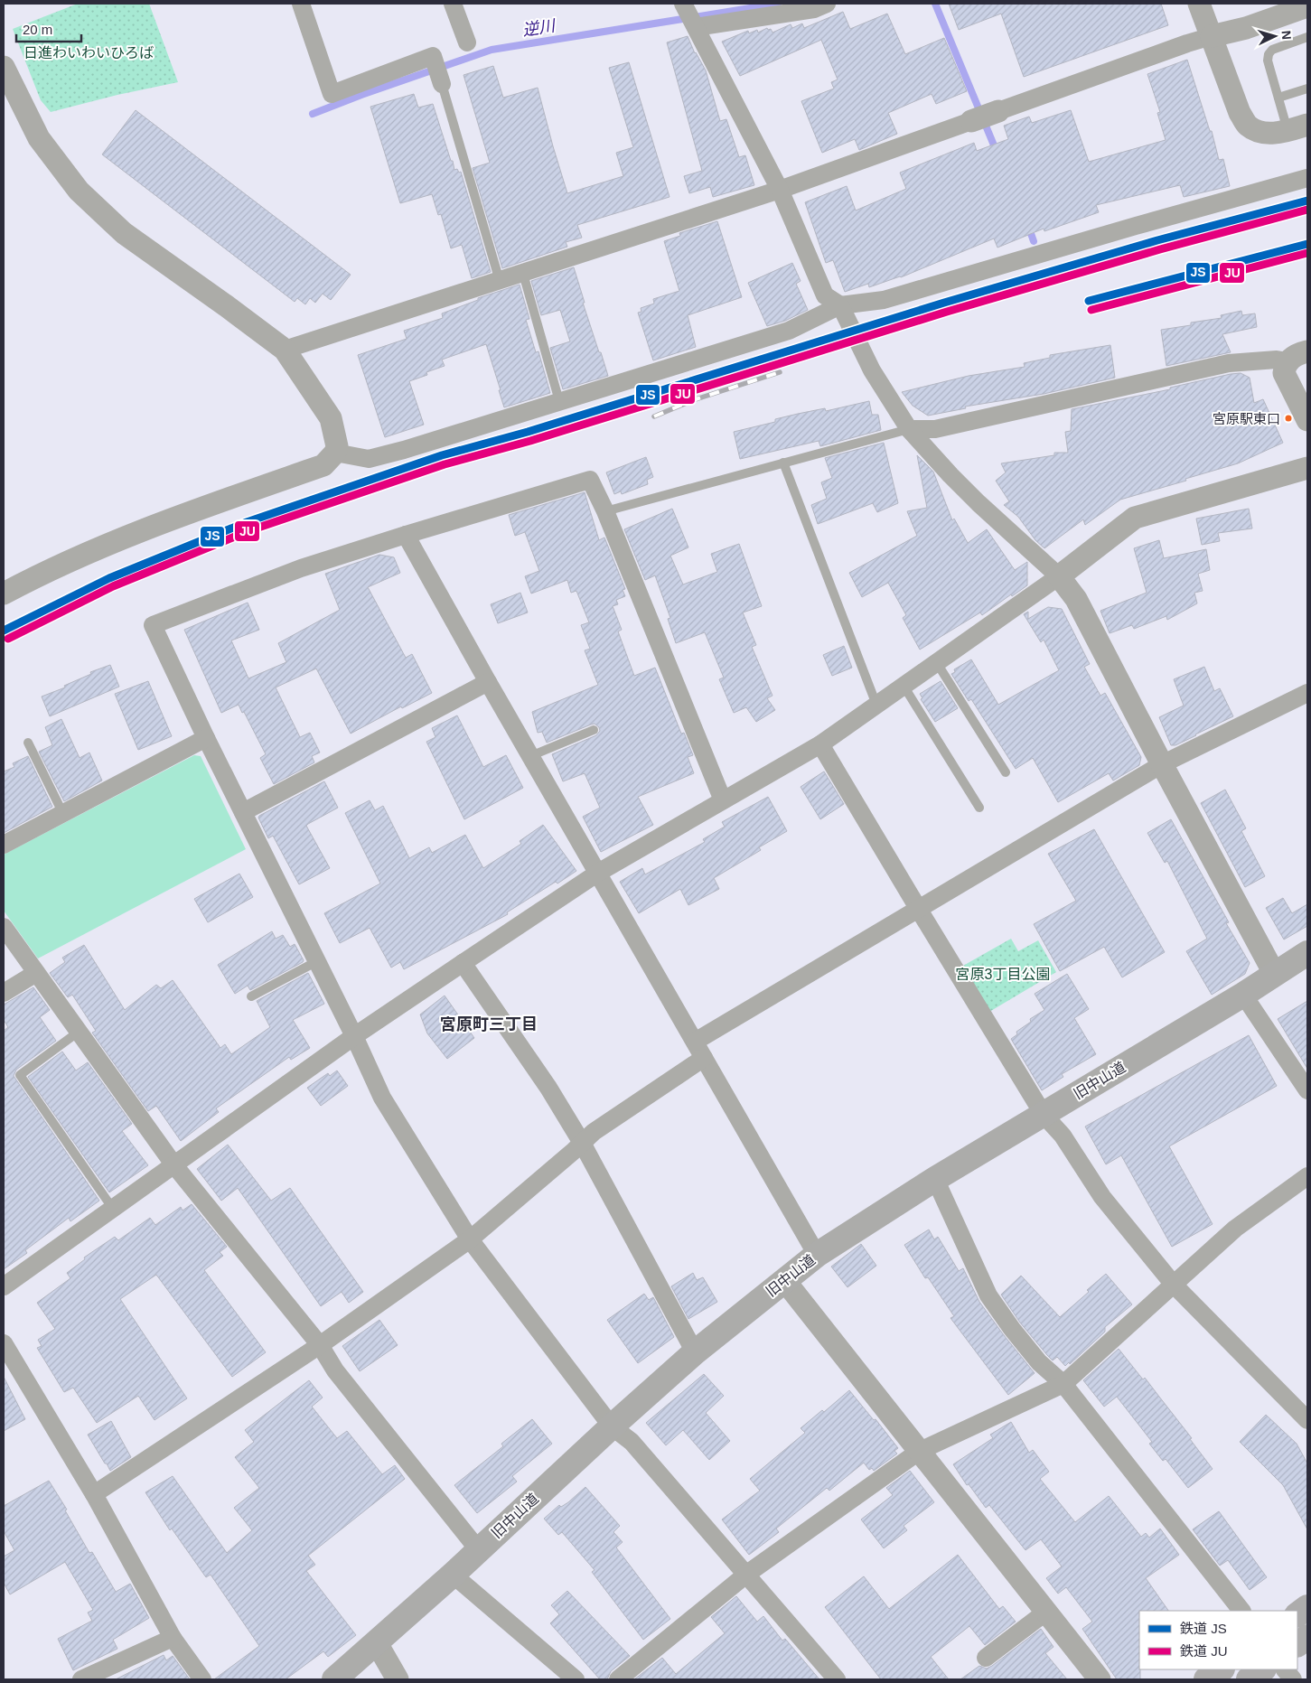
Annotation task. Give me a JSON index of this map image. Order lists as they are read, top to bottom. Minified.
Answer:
{"streets":{"main road":["旧中山道"]},"districts":["宮原町三丁目"],"water":["逆川"],"parks":["日進わいわいひろば","宮原3丁目公園"],"places":["宮原駅東口"],"lines":["rail line JS","rail line JU"],"legend":["鉄道 JS","鉄道 JU"],"scale_bar":"20 m","north":"right"}
